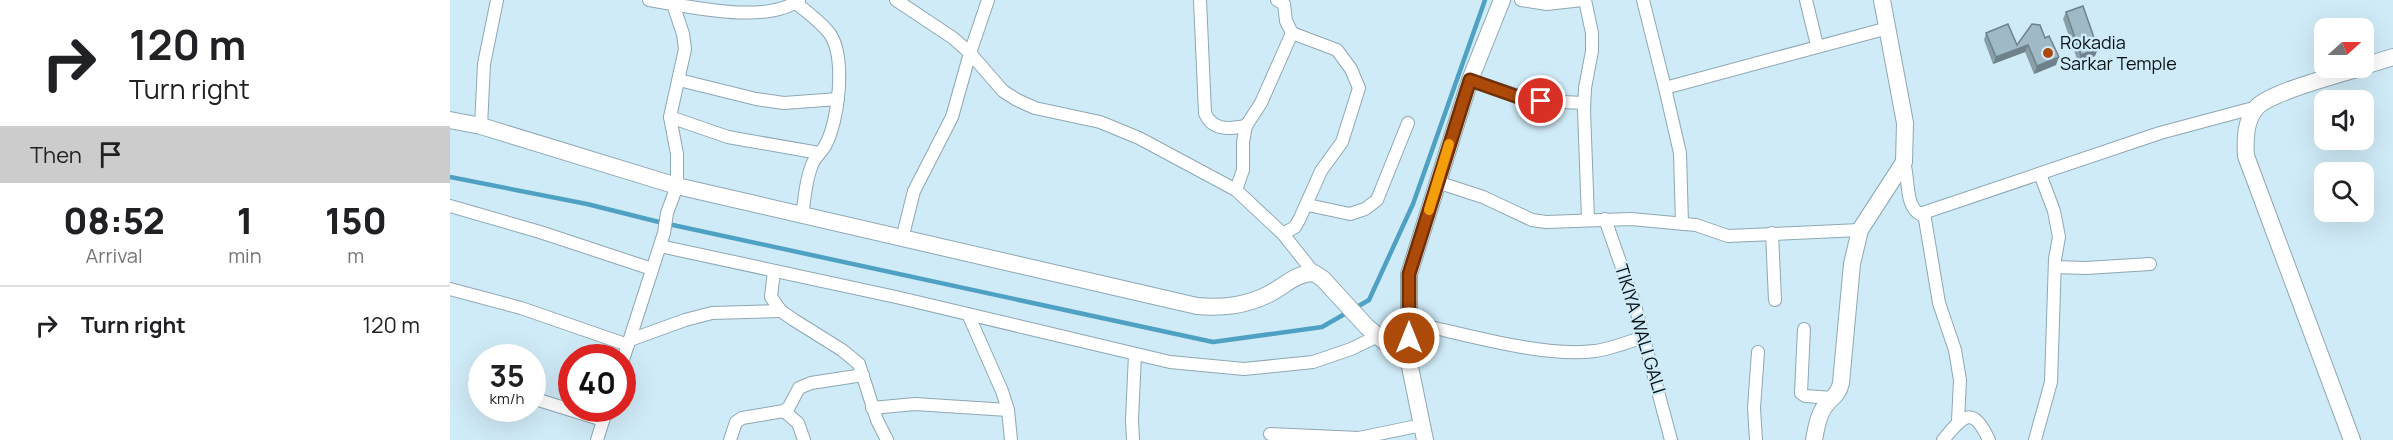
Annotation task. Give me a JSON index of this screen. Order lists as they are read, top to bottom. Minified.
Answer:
{"streets":{"street":["TIKIYA WALI GALI"]},"places":["Rokadia Sarkar Temple"],"north":"right","page":{"turn":["120 m","Turn right"],"then":"Then","eta":["08:52","Arrival","1","min","150","m"],"list":[{"name":"Turn right","value":"120 m"}],"speed":"35 km/h","limit":"40"}}
